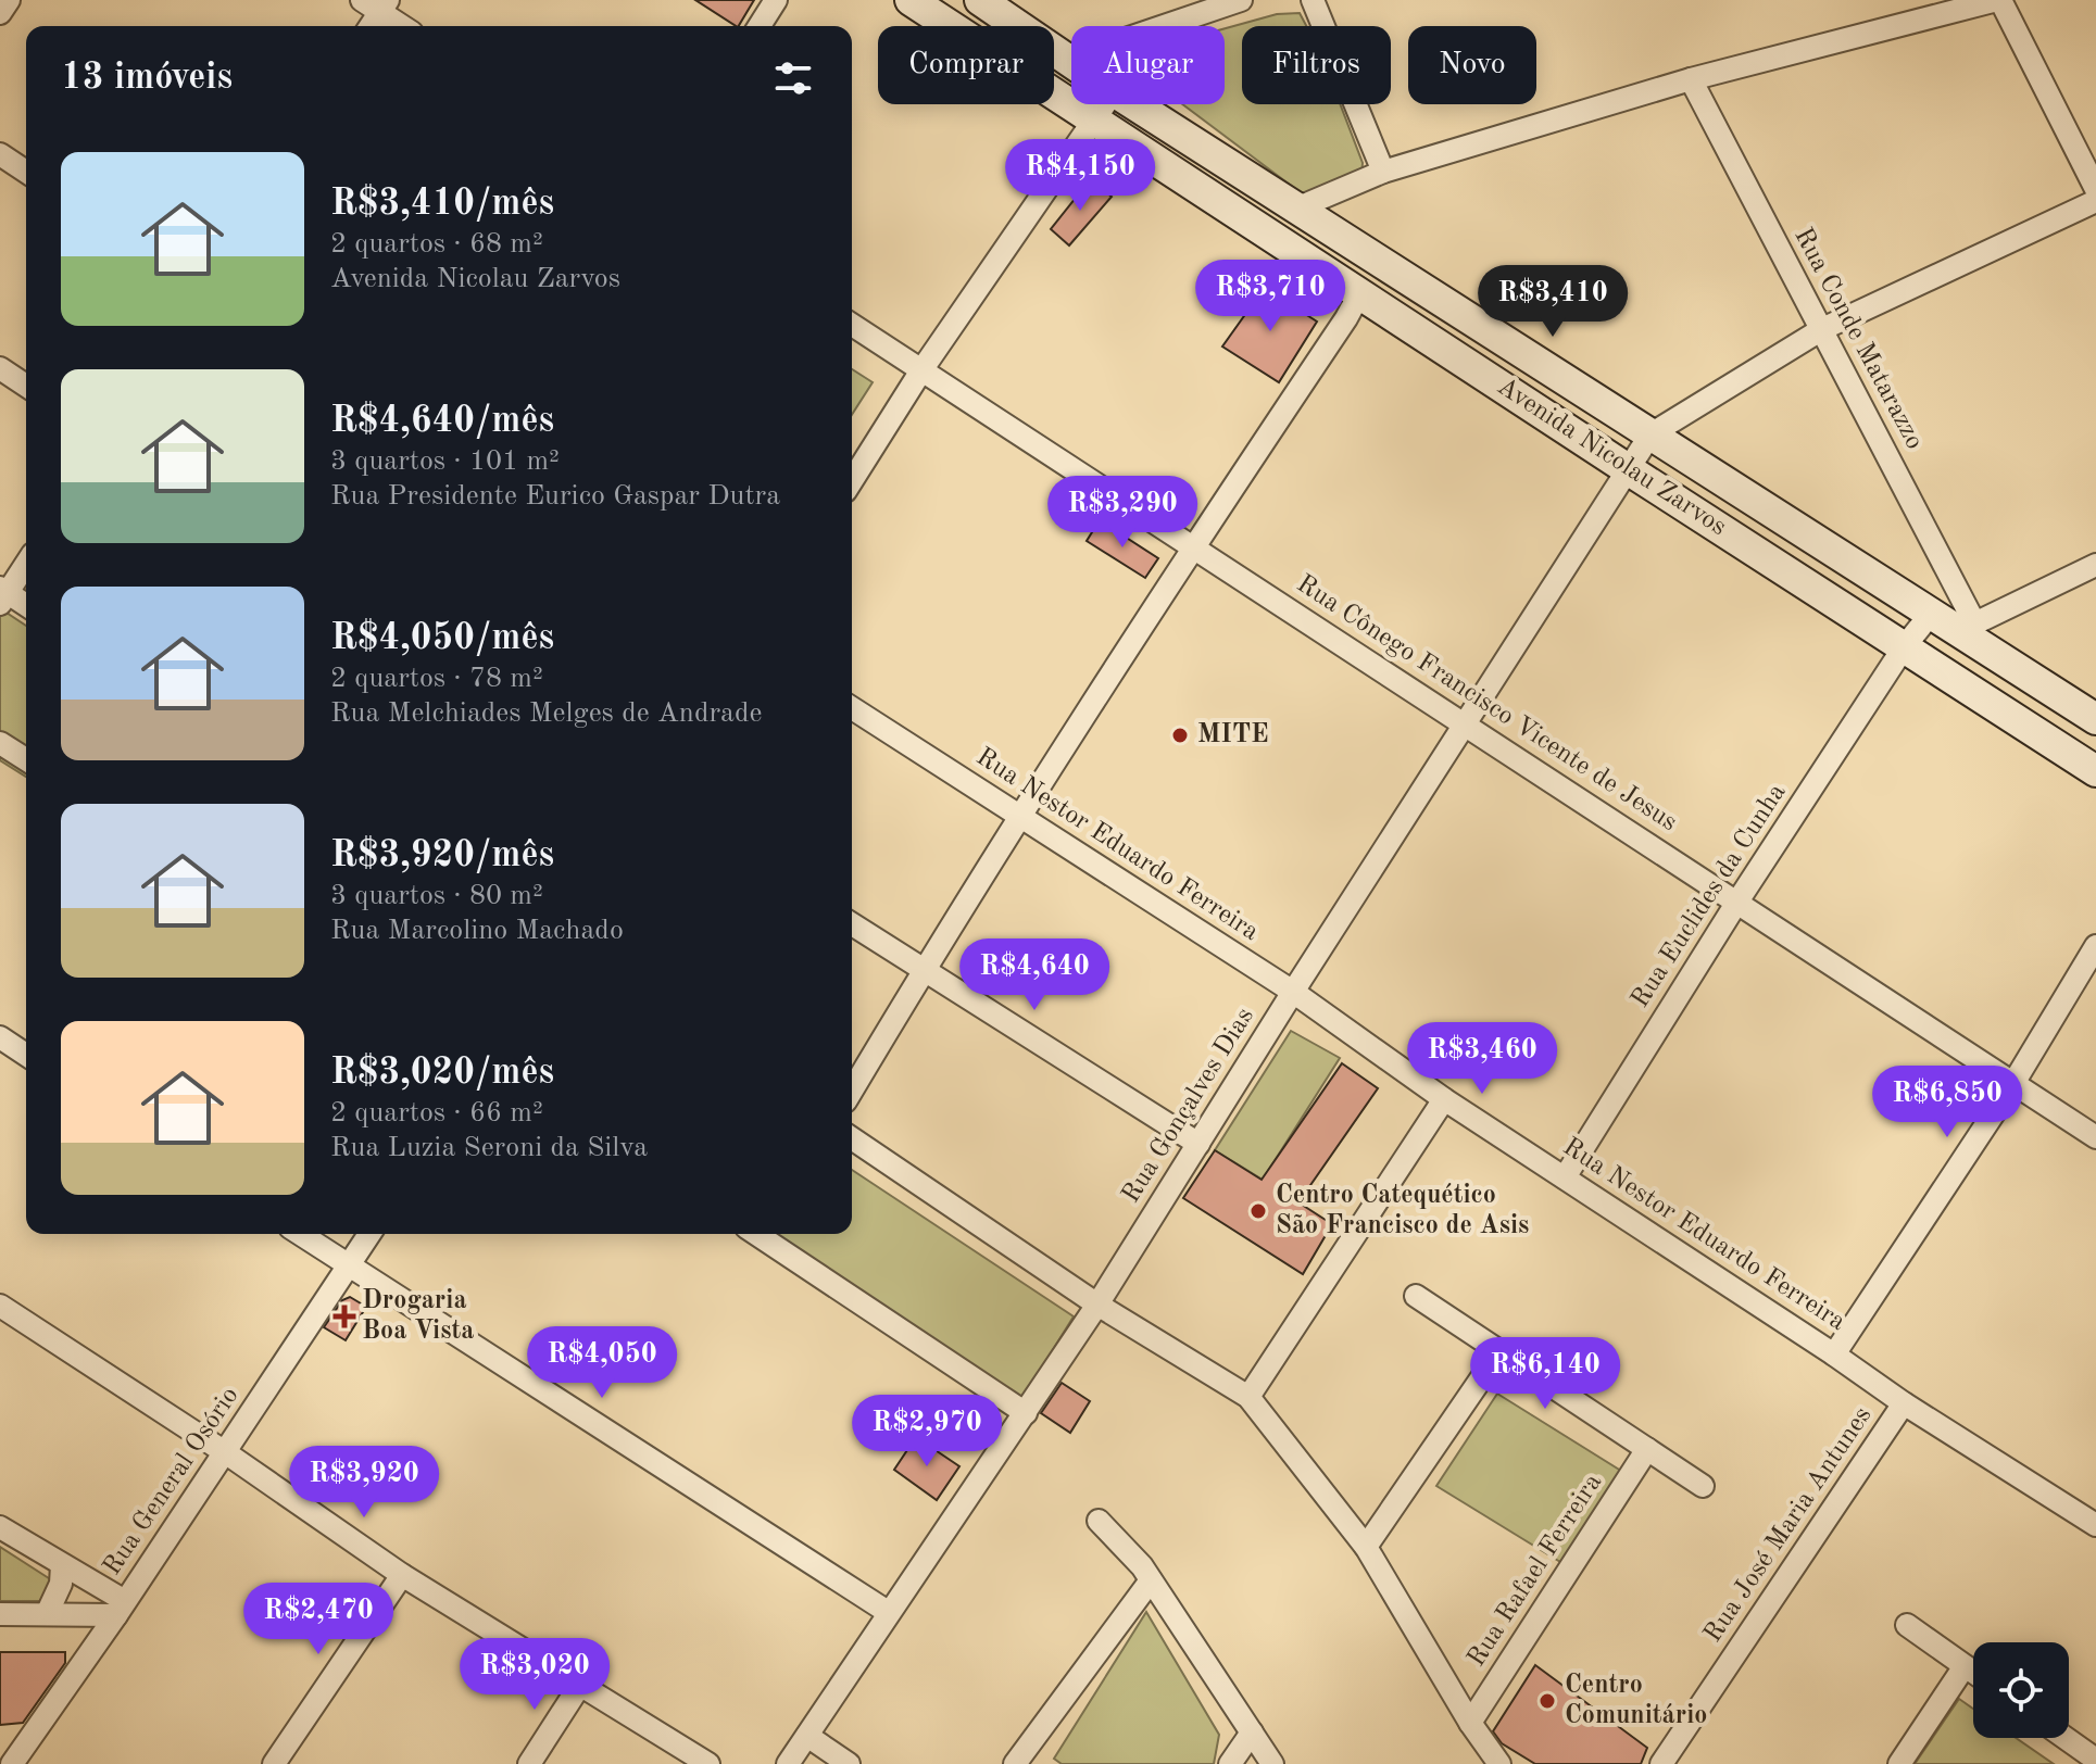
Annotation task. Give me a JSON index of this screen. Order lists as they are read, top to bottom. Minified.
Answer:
{"streets":{"main road":["Avenida Nicolau Zarvos"],"street":["Rua Conde Matarazzo","Rua Cônego Francisco Vicente de Jesus","Rua Nestor Eduardo Ferreira","Rua Euclides da Cunha","Rua Gonçalves Dias","Rua General Osório","Rua José Maria Antunes","Rua Rafael Ferreira"]},"crossings":[["Rua Conde Matarazzo","Avenida Nicolau Zarvos"],["Avenida Nicolau Zarvos","Rua Euclides da Cunha"],["Avenida Nicolau Zarvos","Rua Gonçalves Dias"],["Rua Cônego Francisco Vicente de Jesus","Rua Euclides da Cunha"],["Rua Cônego Francisco Vicente de Jesus","Rua Gonçalves Dias"],["Rua Nestor Eduardo Ferreira","Rua Euclides da Cunha"],["Rua Nestor Eduardo Ferreira","Rua Gonçalves Dias"],["Rua Nestor Eduardo Ferreira","Rua José Maria Antunes"]],"places":{"other":["MITE","Centro Catequético São Francisco de Asis","Centro Comunitário"],"health":["Drogaria Boa Vista"]},"page":{"chip":["Comprar","Alugar","Filtros","Novo"],"heading":"13 imóveis","list":[{"name":"R$3,410/mês","note":"2 quartos · 68 m² · Avenida Nicolau Zarvos"},{"name":"R$4,640/mês","note":"3 quartos · 101 m² · Rua Presidente Eurico Gaspar Dutra"},{"name":"R$4,050/mês","note":"2 quartos · 78 m² · Rua Melchiades Melges de Andrade"},{"name":"R$3,920/mês","note":"3 quartos · 80 m² · Rua Marcolino Machado"},{"name":"R$3,020/mês","note":"2 quartos · 66 m² · Rua Luzia Seroni da Silva"}],"price":["R$4,150","R$3,710","R$3,410","R$3,290","R$4,640","R$3,460","R$6,850","R$4,050","R$6,140","R$2,970","R$3,920","R$2,470","R$3,020"]}}
